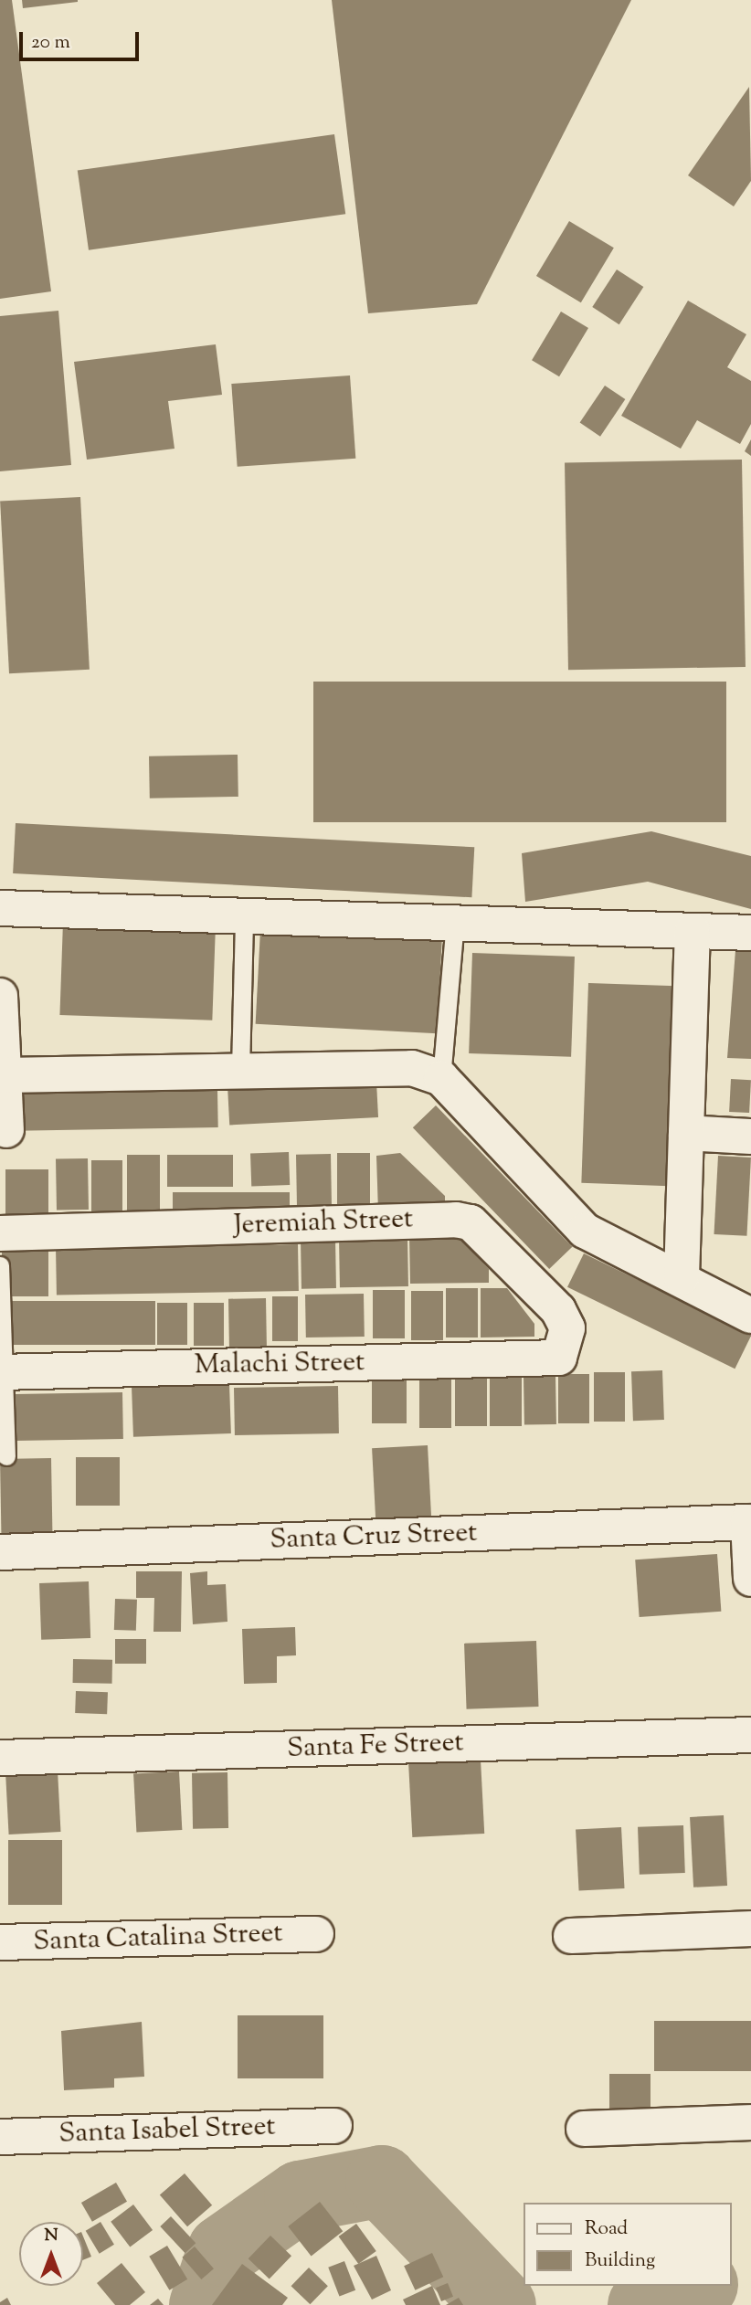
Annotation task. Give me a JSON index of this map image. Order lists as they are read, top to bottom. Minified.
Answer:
{"streets":{"street":["Jeremiah Street","Malachi Street","Santa Cruz Street","Santa Fe Street","Santa Catalina Street","Santa Isabel Street"]},"crossings":[["Jeremiah Street","Malachi Street"]],"legend":["Road","Building"],"scale_bar":"20 m","north":"top"}
